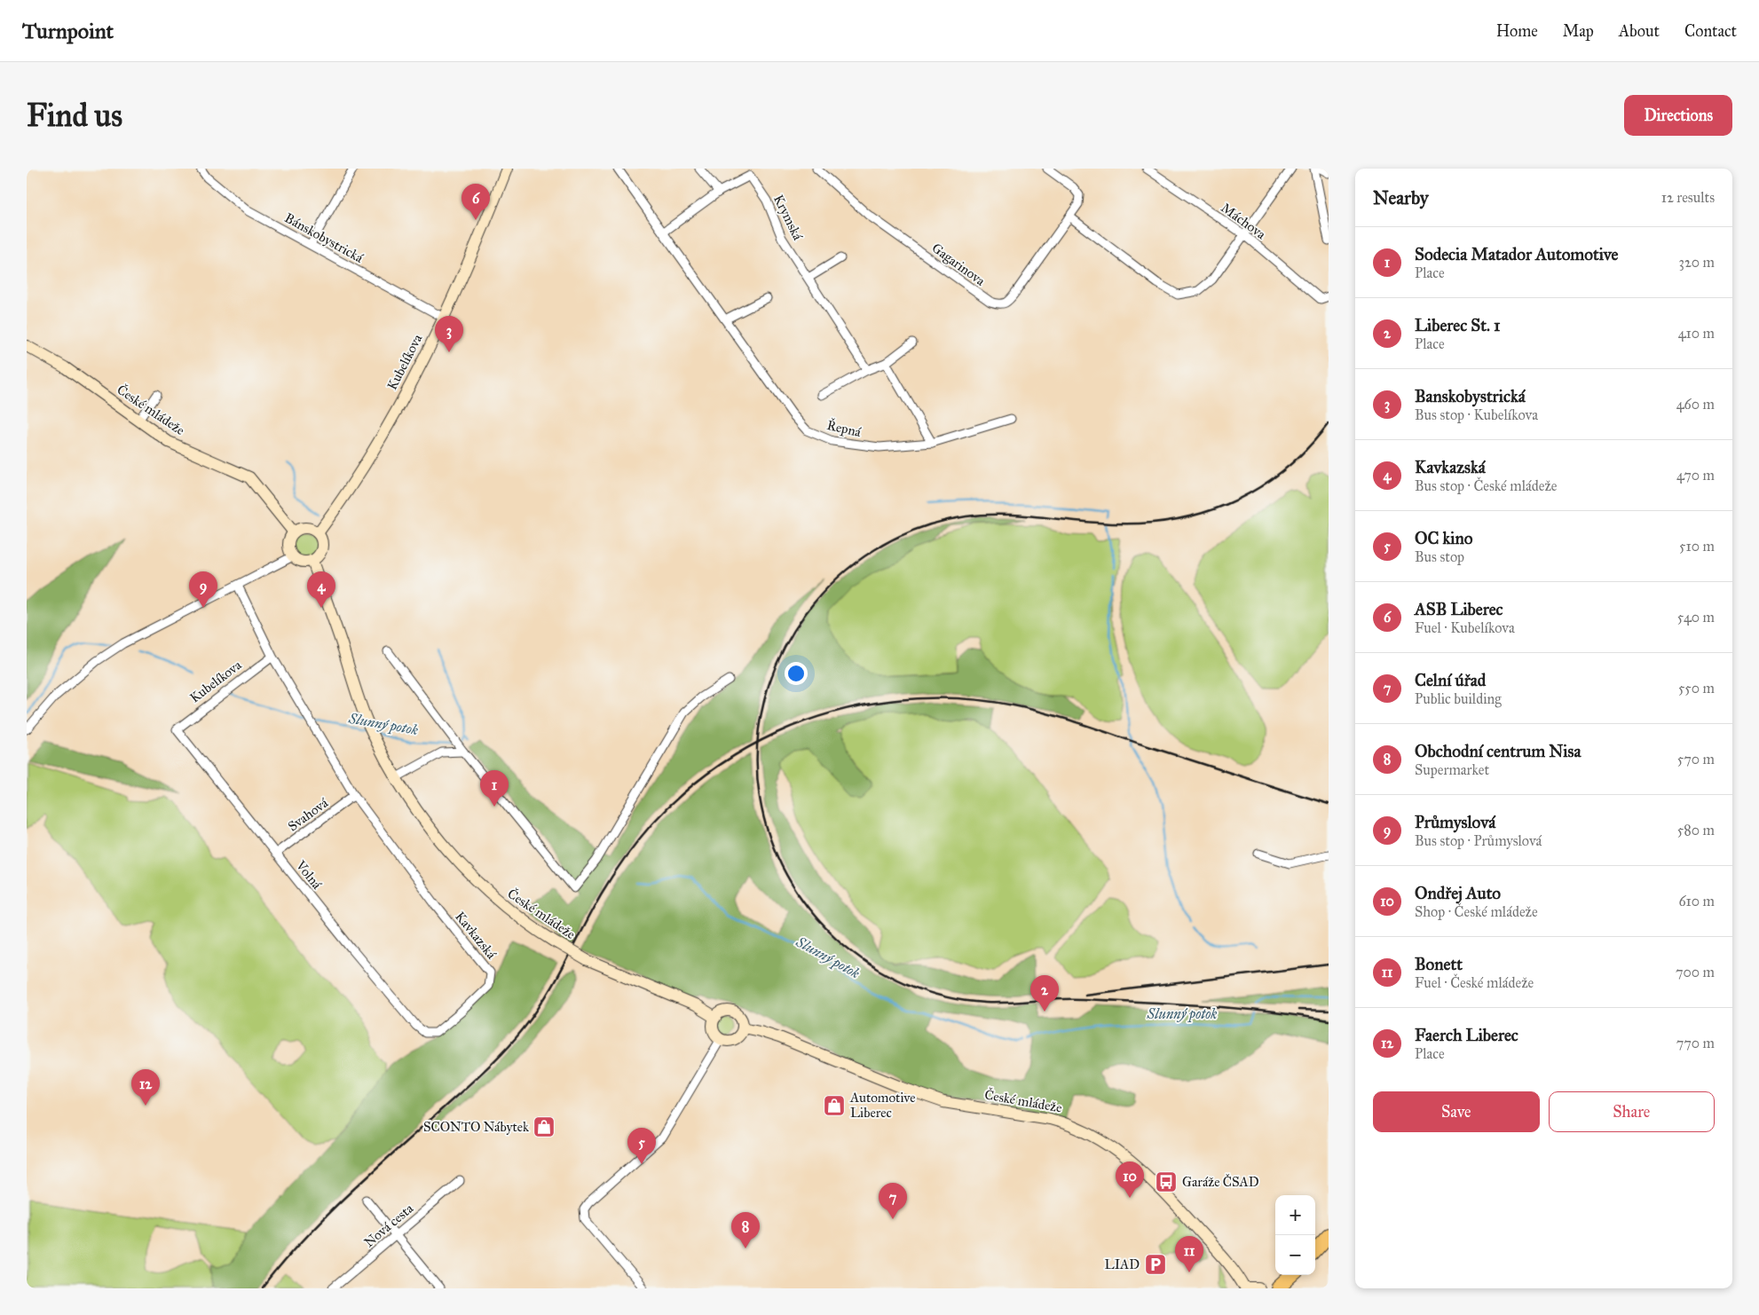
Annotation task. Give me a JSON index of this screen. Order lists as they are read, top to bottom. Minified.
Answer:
{"streets":{"street":["Krymská","Máchova","Bánskobystrická","Gagarinova","Kubelíkova","České mládeže","Řepná","Svahová","Volná","Kavkazská","Nová cesta"]},"crossings":[["Krymská","Řepná"],["Bánskobystrická","Kubelíkova"],["Kubelíkova","České mládeže"],["Kubelíkova","Volná"],["Kubelíkova","Kavkazská"],["Svahová","Volná"],["Svahová","Kavkazská"],["Volná","Kavkazská"]],"water":["Slunný potok"],"places":{"shop":["Automotive Liberec","SCONTO Nábytek"],"bus stop":["Garáže ČSAD"],"parking":["LIAD"]},"page":{"header":"Turnpoint","nav":["Home","Map","About","Contact"],"buttons":["Directions",["Save","Share"]],"title":"Find us","heading":["Nearby","12 results"],"pins":["6","3","4","9","1","2","12","5","10","7","8","11"],"list":[{"mark":"1","name":"Sodecia Matador Automotive","note":"Place","value":"320 m"},{"mark":"2","name":"Liberec St. 1","note":"Place","value":"410 m"},{"mark":"3","name":"Banskobystrická","note":"Bus stop · Kubelíkova","value":"460 m"},{"mark":"4","name":"Kavkazská","note":"Bus stop · České mládeže","value":"470 m"},{"mark":"5","name":"OC kino","note":"Bus stop","value":"510 m"},{"mark":"6","name":"ASB Liberec","note":"Fuel · Kubelíkova","value":"540 m"},{"mark":"7","name":"Celní úřad","note":"Public building","value":"550 m"},{"mark":"8","name":"Obchodní centrum Nisa","note":"Supermarket","value":"570 m"},{"mark":"9","name":"Průmyslová","note":"Bus stop · Průmyslová","value":"580 m"},{"mark":"10","name":"Ondřej Auto","note":"Shop · České mládeže","value":"610 m"},{"mark":"11","name":"Bonett","note":"Fuel · České mládeže","value":"700 m"},{"mark":"12","name":"Faerch Liberec","note":"Place","value":"770 m"}],"map_buttons":["+","−"]}}
